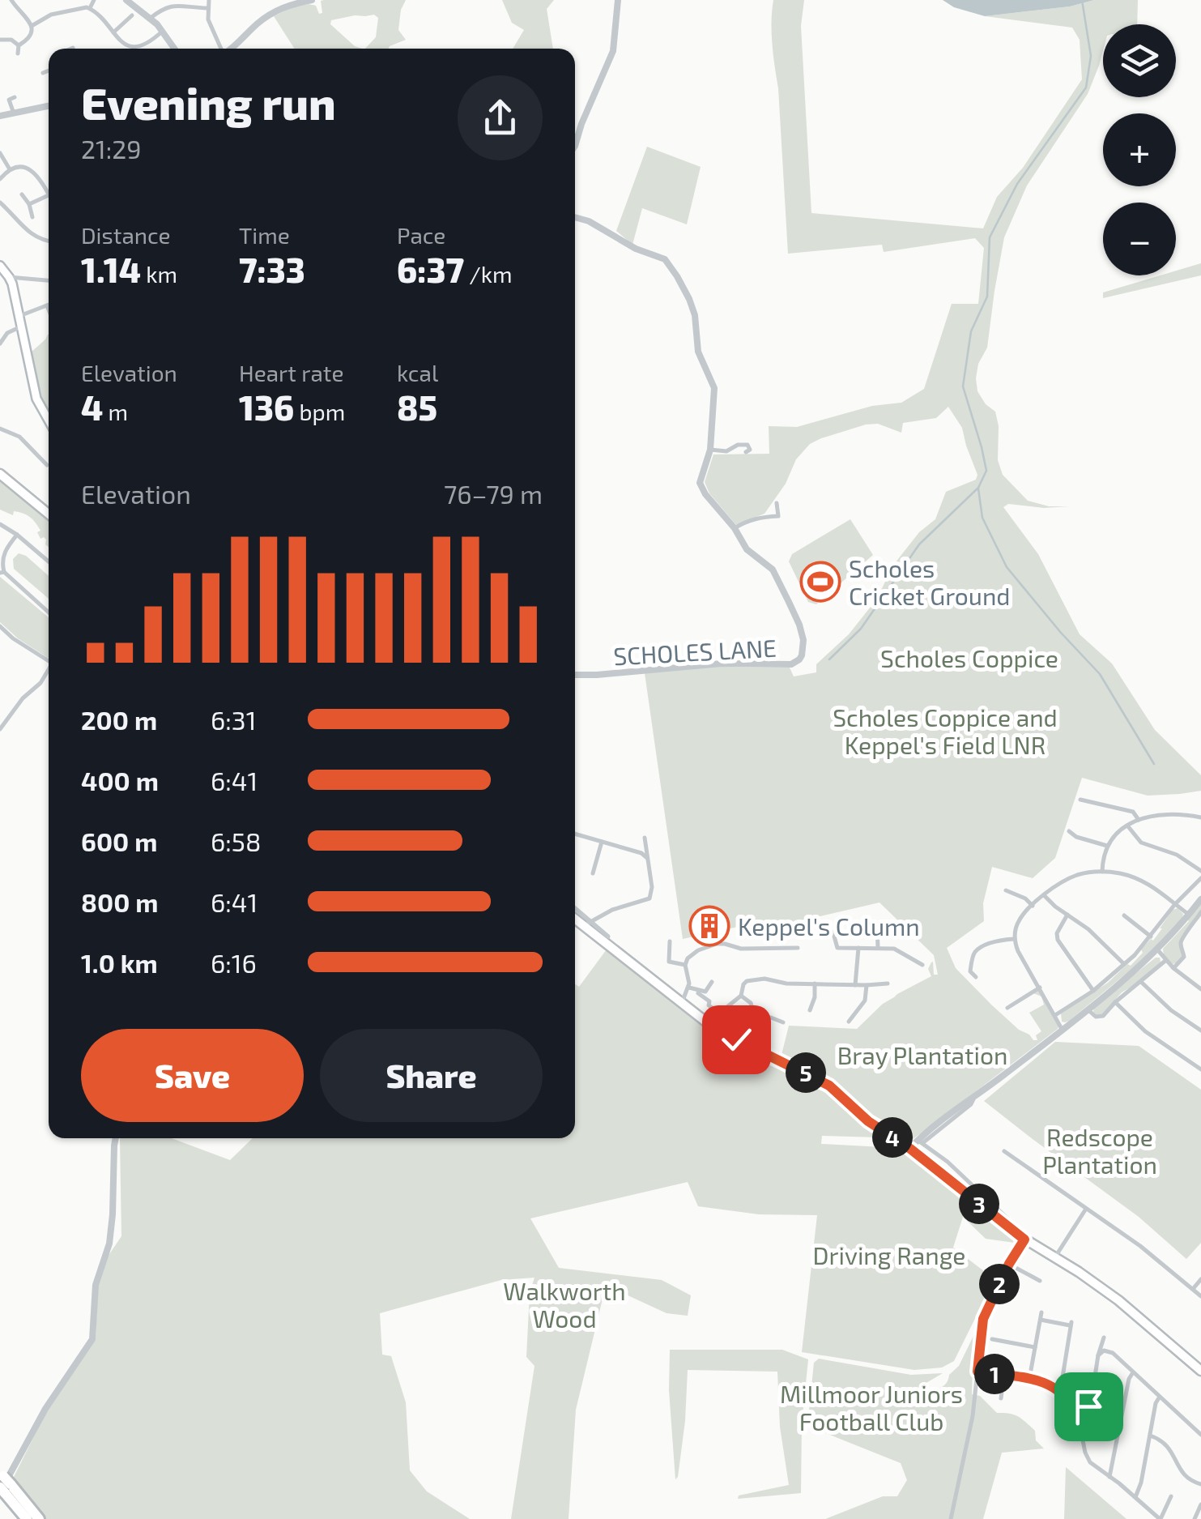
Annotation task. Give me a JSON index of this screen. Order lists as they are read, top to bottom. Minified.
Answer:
{"streets":{"street":["SCHOLES LANE"]},"parks":["Scholes Coppice","Scholes Coppice and Keppel's Field LNR","Bray Plantation","Redscope Plantation","Driving Range","Walkworth Wood","Millmoor Juniors Football Club"],"places":{"sports":["Scholes Cricket Ground"],"building":["Keppel's Column"]},"page":{"map_buttons":["+","−"],"heading":["Evening run","21:29"],"stats":[["Distance","1.14 km"],["Time","7:33"],["Pace","6:37 /km"],["Elevation","4 m"],["Heart rate","136 bpm"],["kcal","85"]],"chart":["Elevation","76–79 m"],"list":[{"name":"200 m","note":"6:31"},{"name":"400 m","note":"6:41"},{"name":"600 m","note":"6:58"},{"name":"800 m","note":"6:41"},{"name":"1.0 km","note":"6:16"}],"buttons":["Save","Share"],"pins":["5","4","3","2","1"]}}
